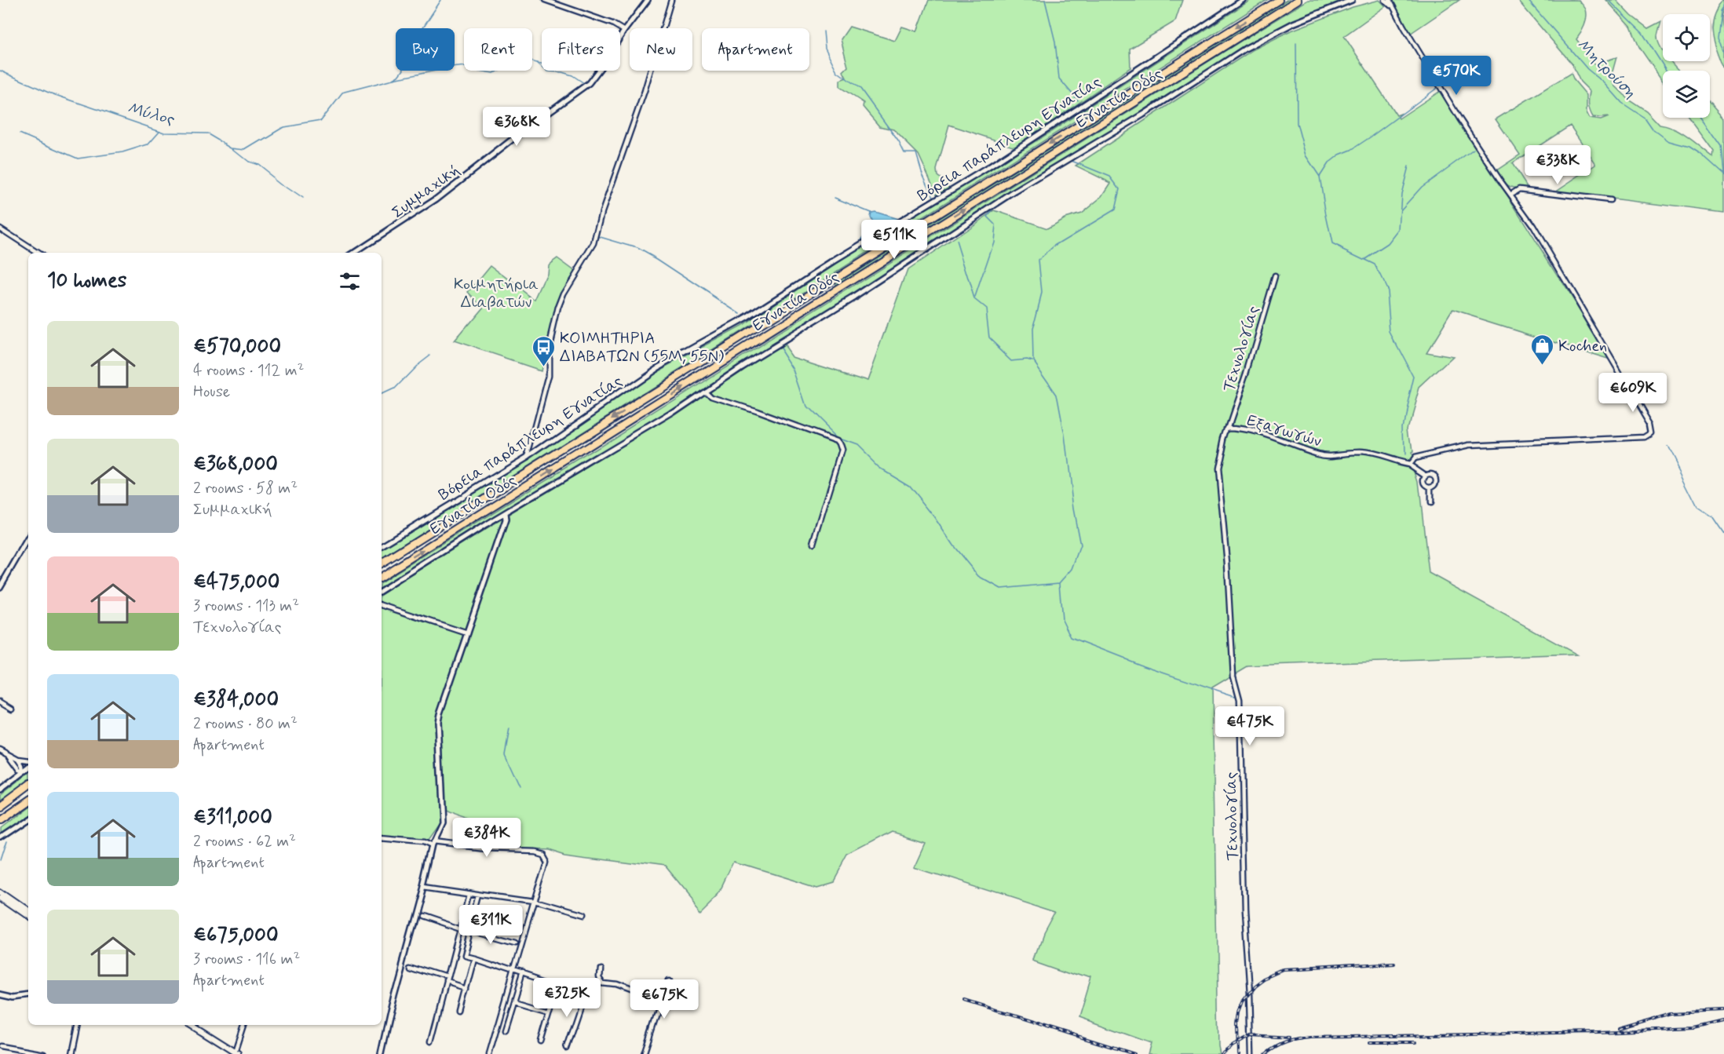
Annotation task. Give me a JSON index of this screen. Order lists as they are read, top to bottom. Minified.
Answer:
{"streets":{"highway":["Εγνατία Οδός"],"street":["Βόρεια παράπλευρη Εγνατίας","Συμμαχική","Τεχνολογίας","Εξαγωγών"]},"crossings":[["Τεχνολογίας","Εξαγωγών"]],"water":["Μητρούση","Μύλος"],"parks":["Κοιμητήρια Διαβατών"],"places":{"shop":["Kochen"],"bus stop":["ΚΟΙΜΗΤΗΡΙΑ ΔΙΑΒΑΤΩΝ (55Μ, 55Ν)"]},"page":{"chip":["Buy","Rent","Filters","New","Apartment"],"price":["€570K","€368K","€338K","€511K","€609K","€475K","€384K","€311K","€325K","€675K"],"heading":"10 homes","list":[{"name":"€570,000","note":"4 rooms · 112 m² · House"},{"name":"€368,000","note":"2 rooms · 58 m² · Συμμαχική"},{"name":"€475,000","note":"3 rooms · 113 m² · Τεχνολογίας"},{"name":"€384,000","note":"2 rooms · 80 m² · Apartment"},{"name":"€311,000","note":"2 rooms · 62 m² · Apartment"},{"name":"€675,000","note":"3 rooms · 116 m² · Apartment"}]}}
